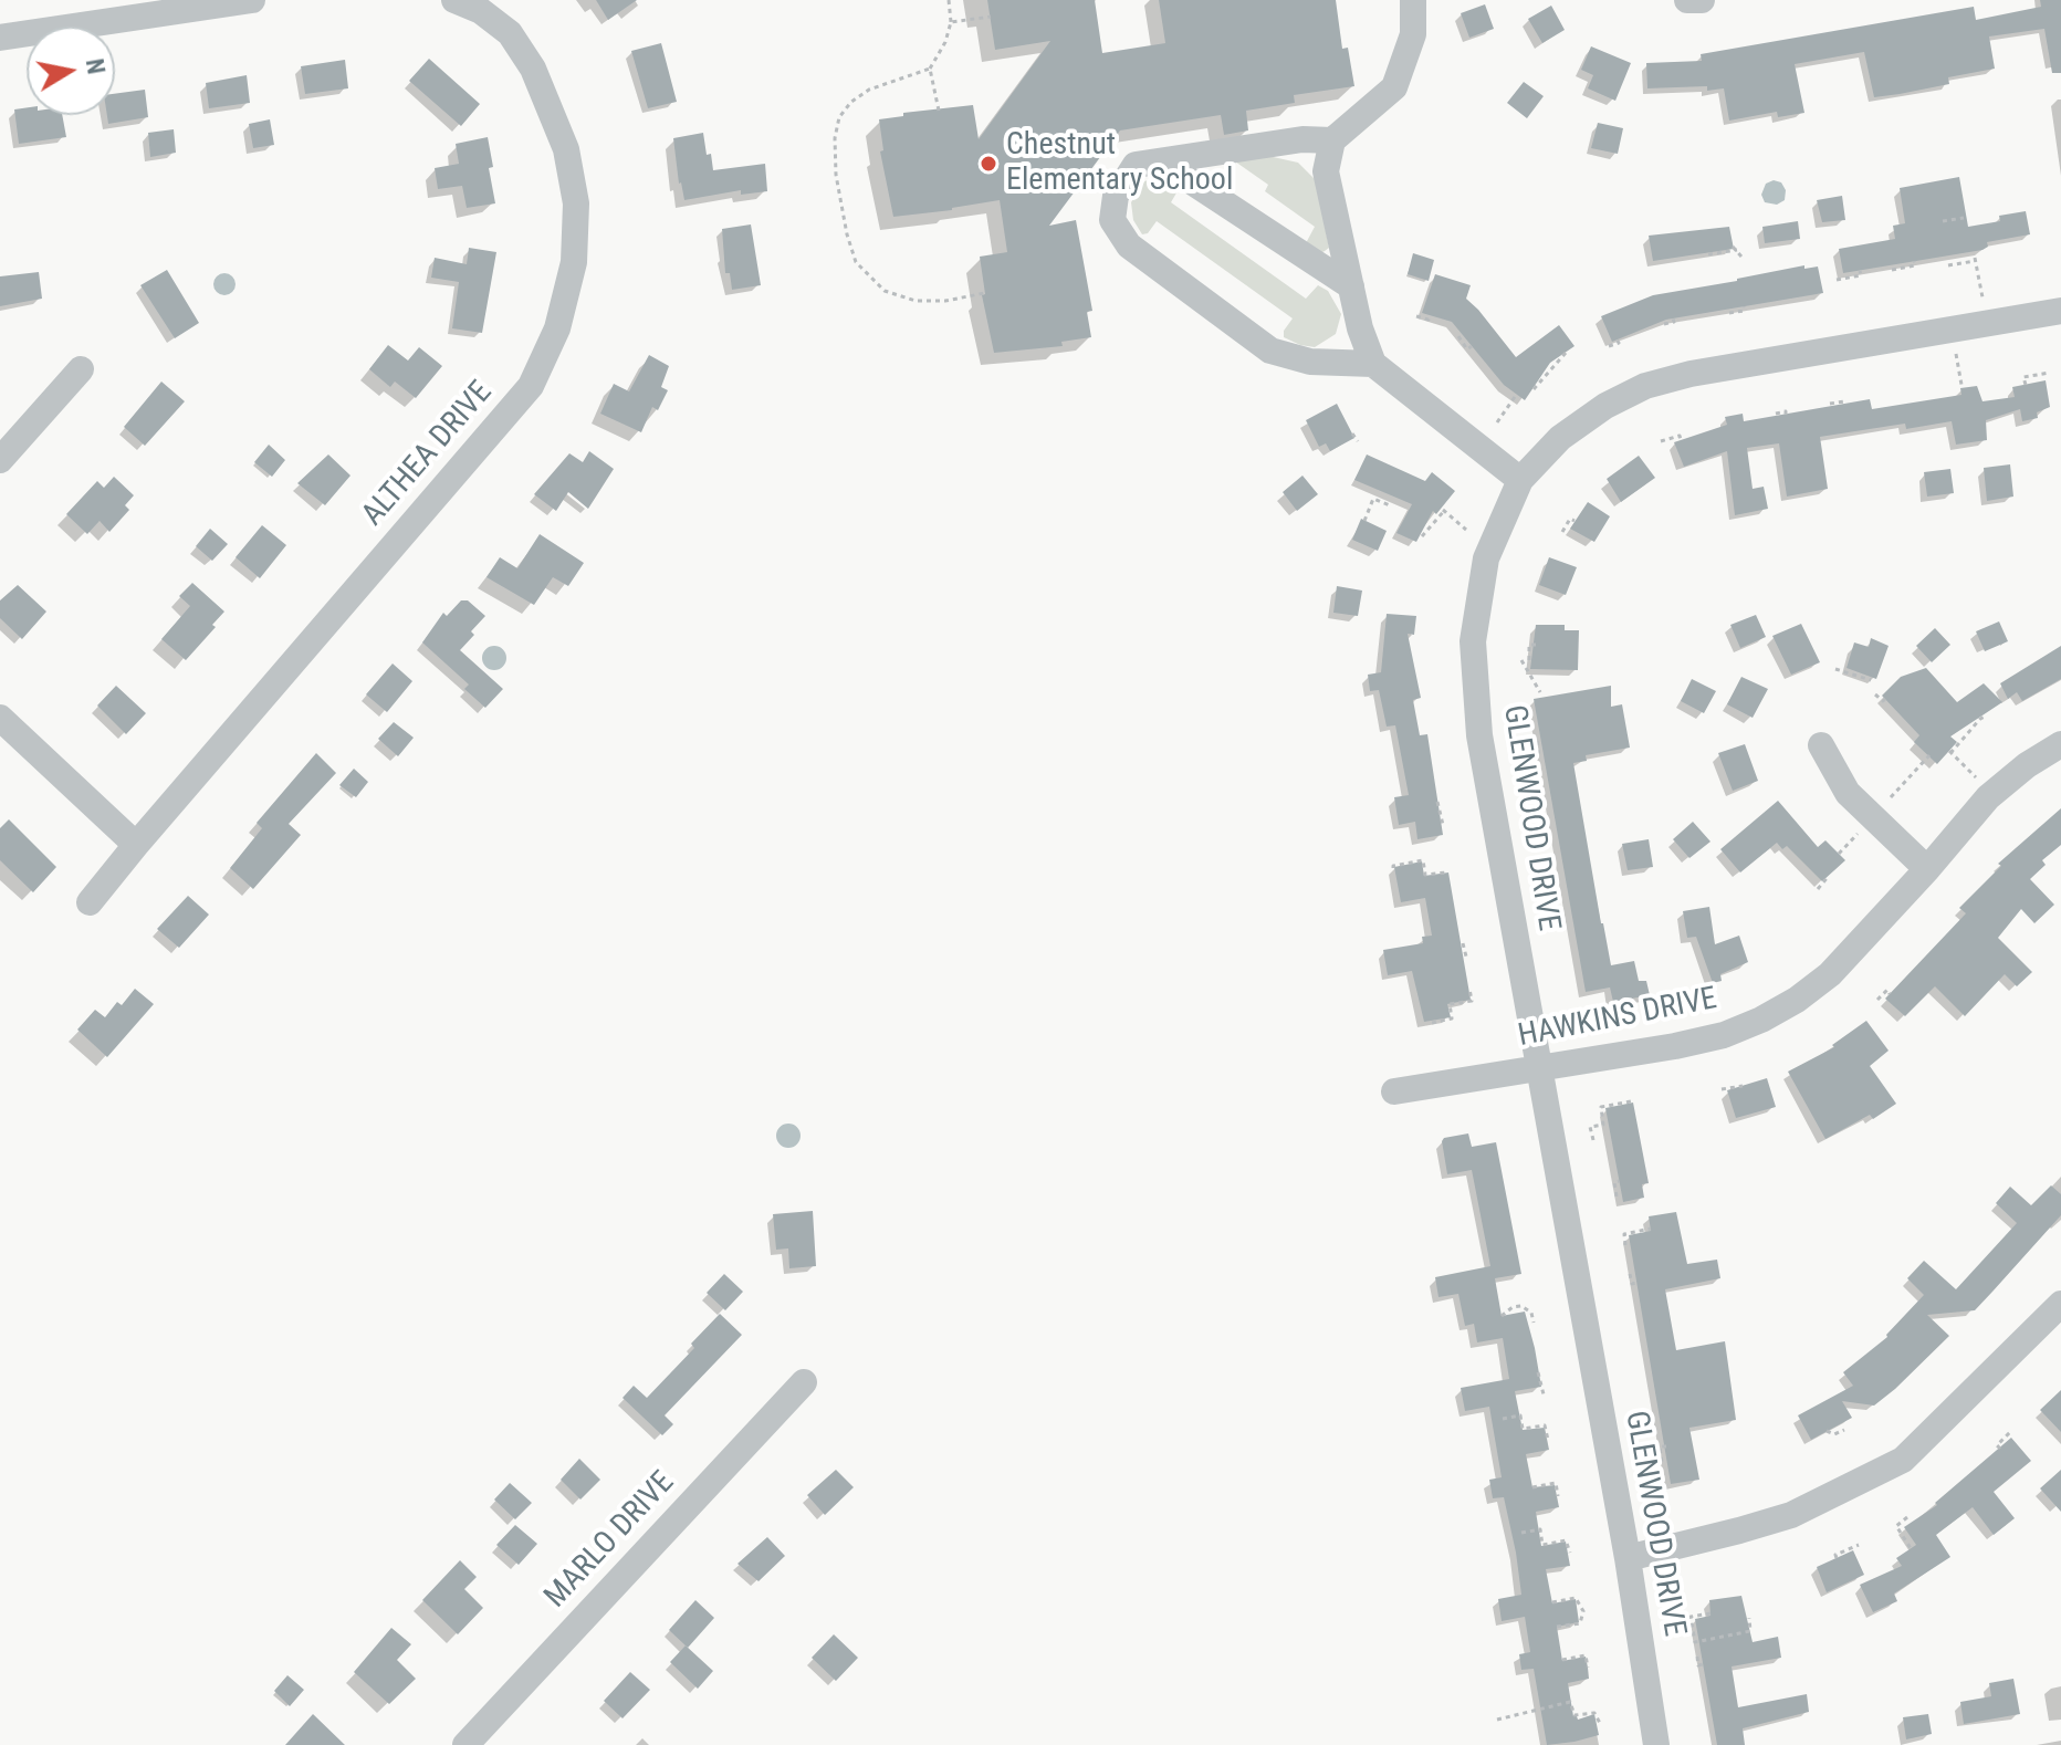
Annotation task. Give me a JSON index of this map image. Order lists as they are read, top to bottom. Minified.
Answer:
{"streets":{"street":["ALTHEA DRIVE","GLENWOOD DRIVE","HAWKINS DRIVE","MARLO DRIVE"]},"crossings":[["GLENWOOD DRIVE","HAWKINS DRIVE"]],"places":["Chestnut Elementary School"],"north":"right"}
